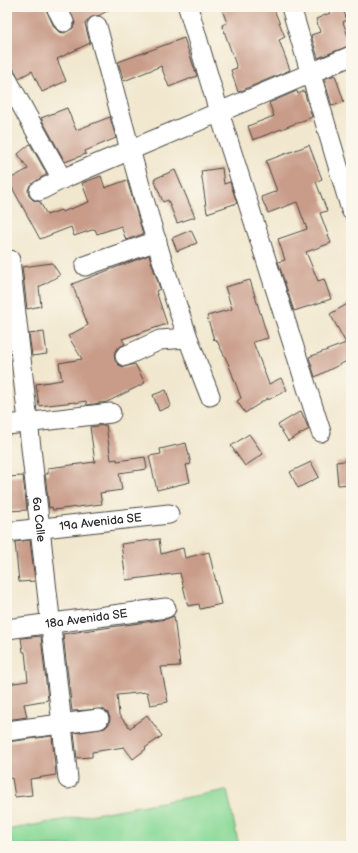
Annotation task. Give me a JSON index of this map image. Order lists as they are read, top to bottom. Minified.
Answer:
{"streets":{"street":["6a Calle","19a Avenida SE","18a Avenida SE"]},"crossings":[["6a Calle","19a Avenida SE"],["6a Calle","18a Avenida SE"]]}
